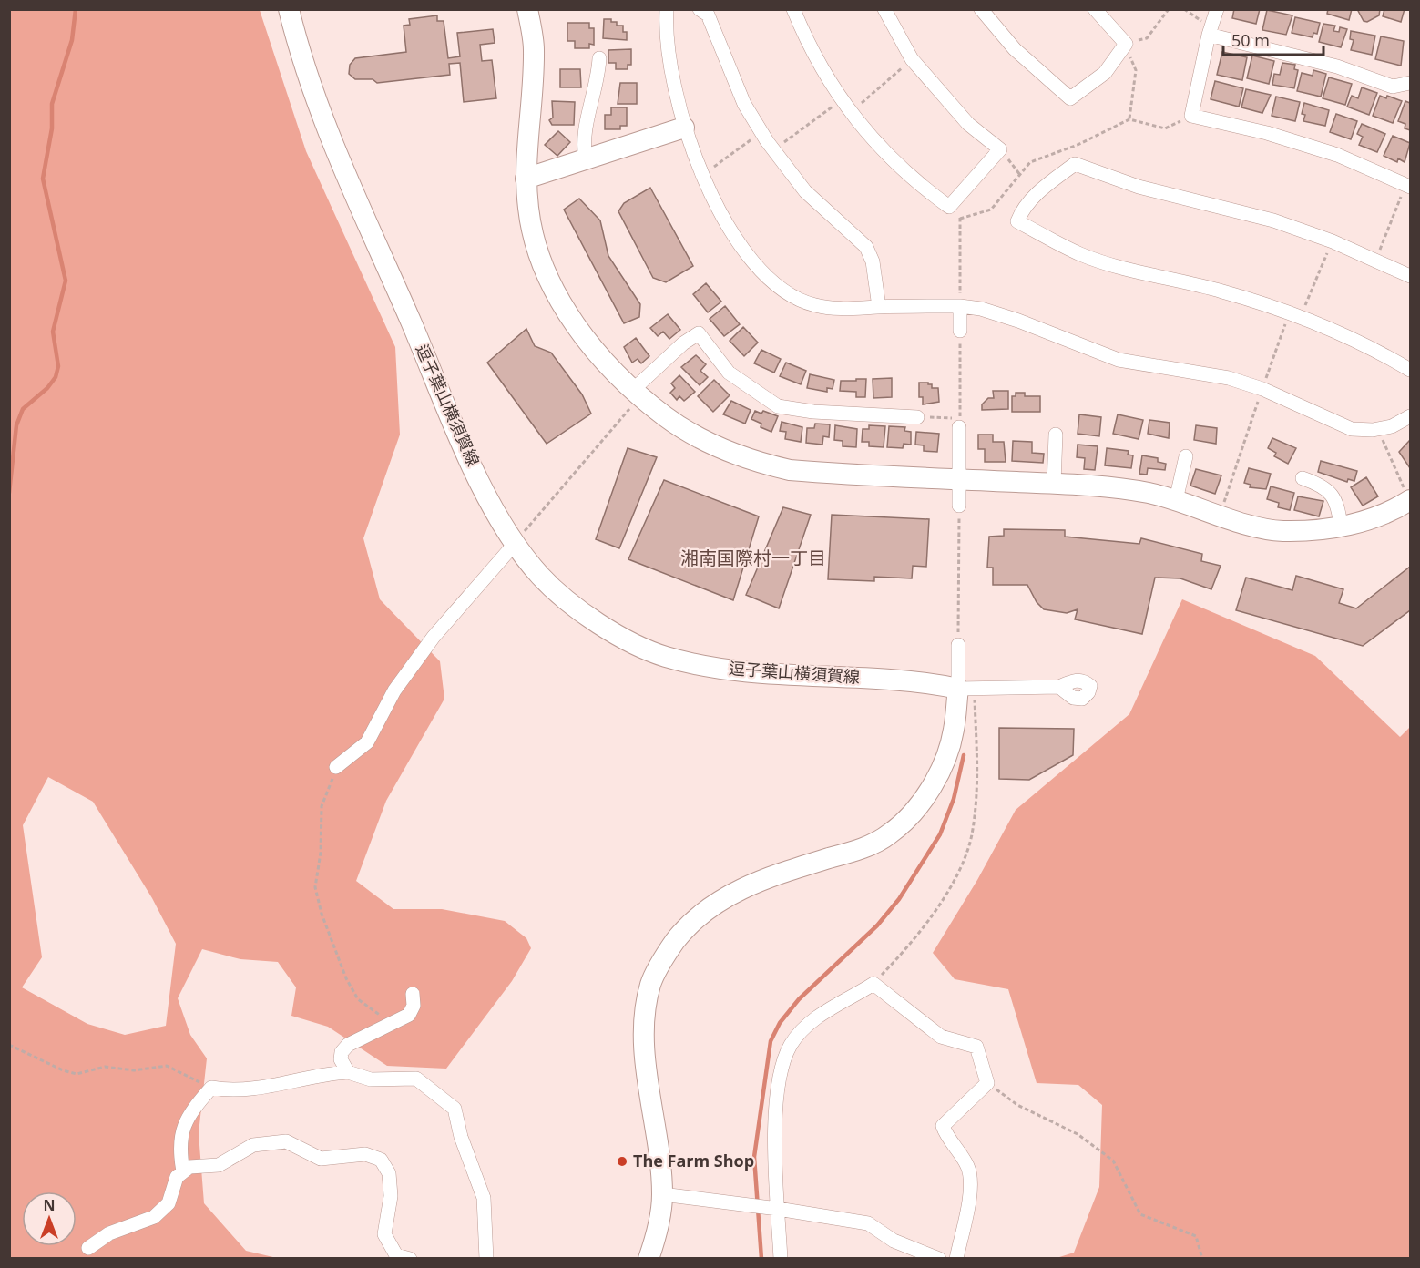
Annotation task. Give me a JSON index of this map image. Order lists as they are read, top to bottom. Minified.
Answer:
{"streets":{"main road":["逗子葉山横須賀線"]},"districts":["湘南国際村一丁目"],"places":["The Farm Shop"],"scale_bar":"50 m","north":"top"}
